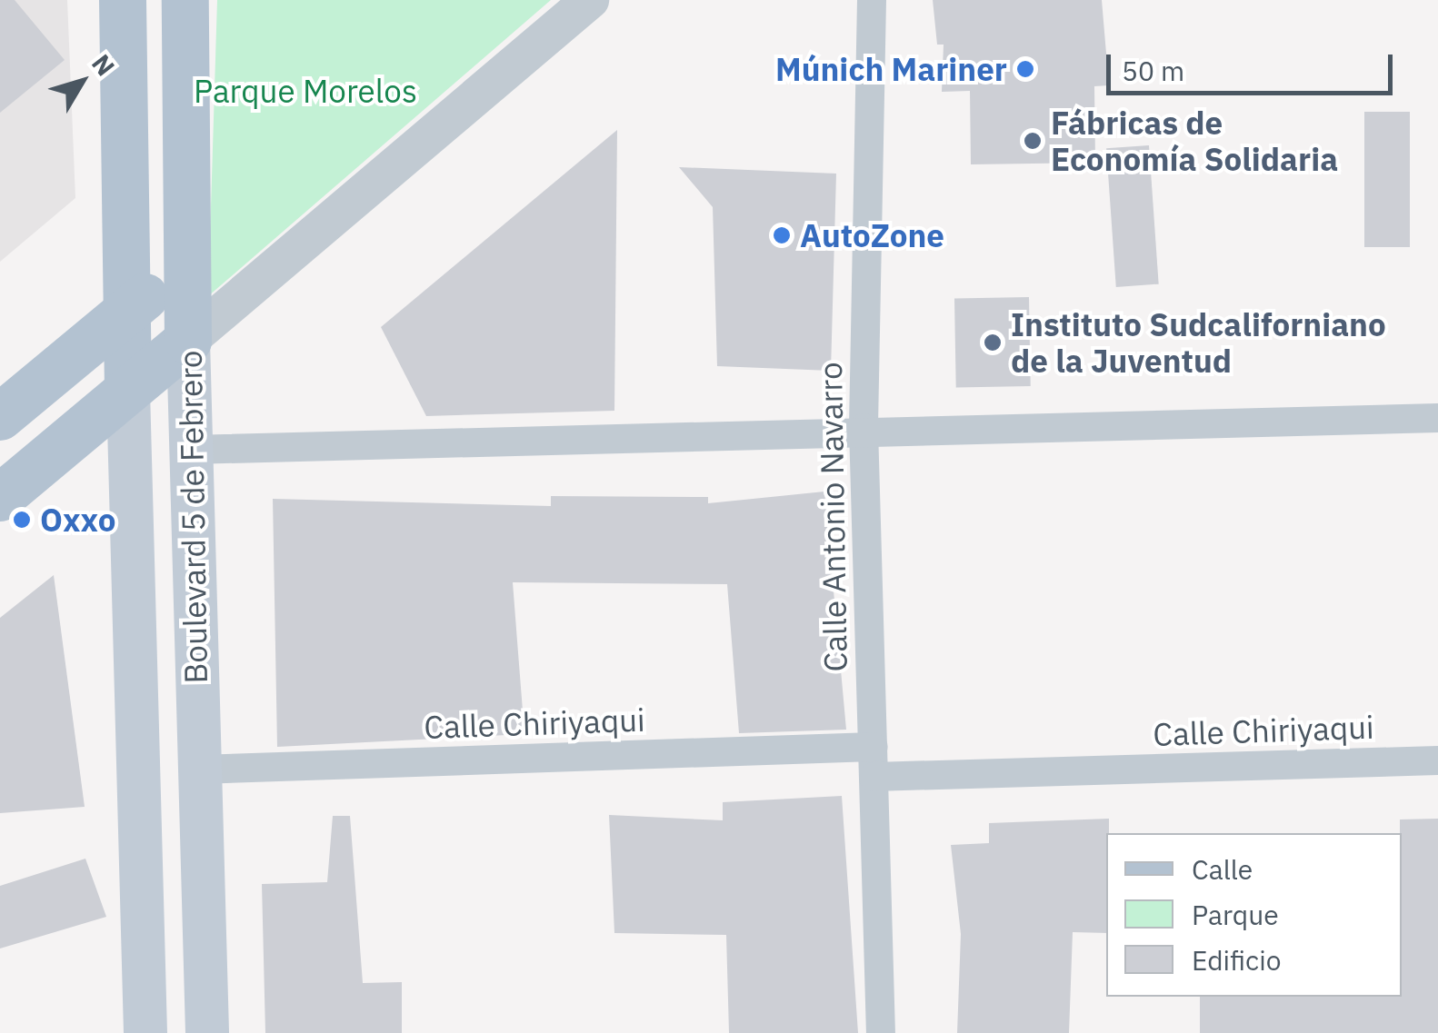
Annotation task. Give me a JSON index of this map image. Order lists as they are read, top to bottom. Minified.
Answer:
{"streets":{"main road":["Boulevard 5 de Febrero"],"street":["Calle Antonio Navarro","Calle Chiriyaqui"]},"crossings":[["Boulevard 5 de Febrero","Calle Chiriyaqui"],["Calle Antonio Navarro","Calle Chiriyaqui"]],"parks":["Parque Morelos"],"places":["Múnich Mariner","Fábricas de Economía Solidaria","AutoZone","Instituto Sudcaliforniano de la Juventud","Oxxo"],"legend":["Calle","Parque","Edificio"],"scale_bar":"50 m","north":"top right"}
